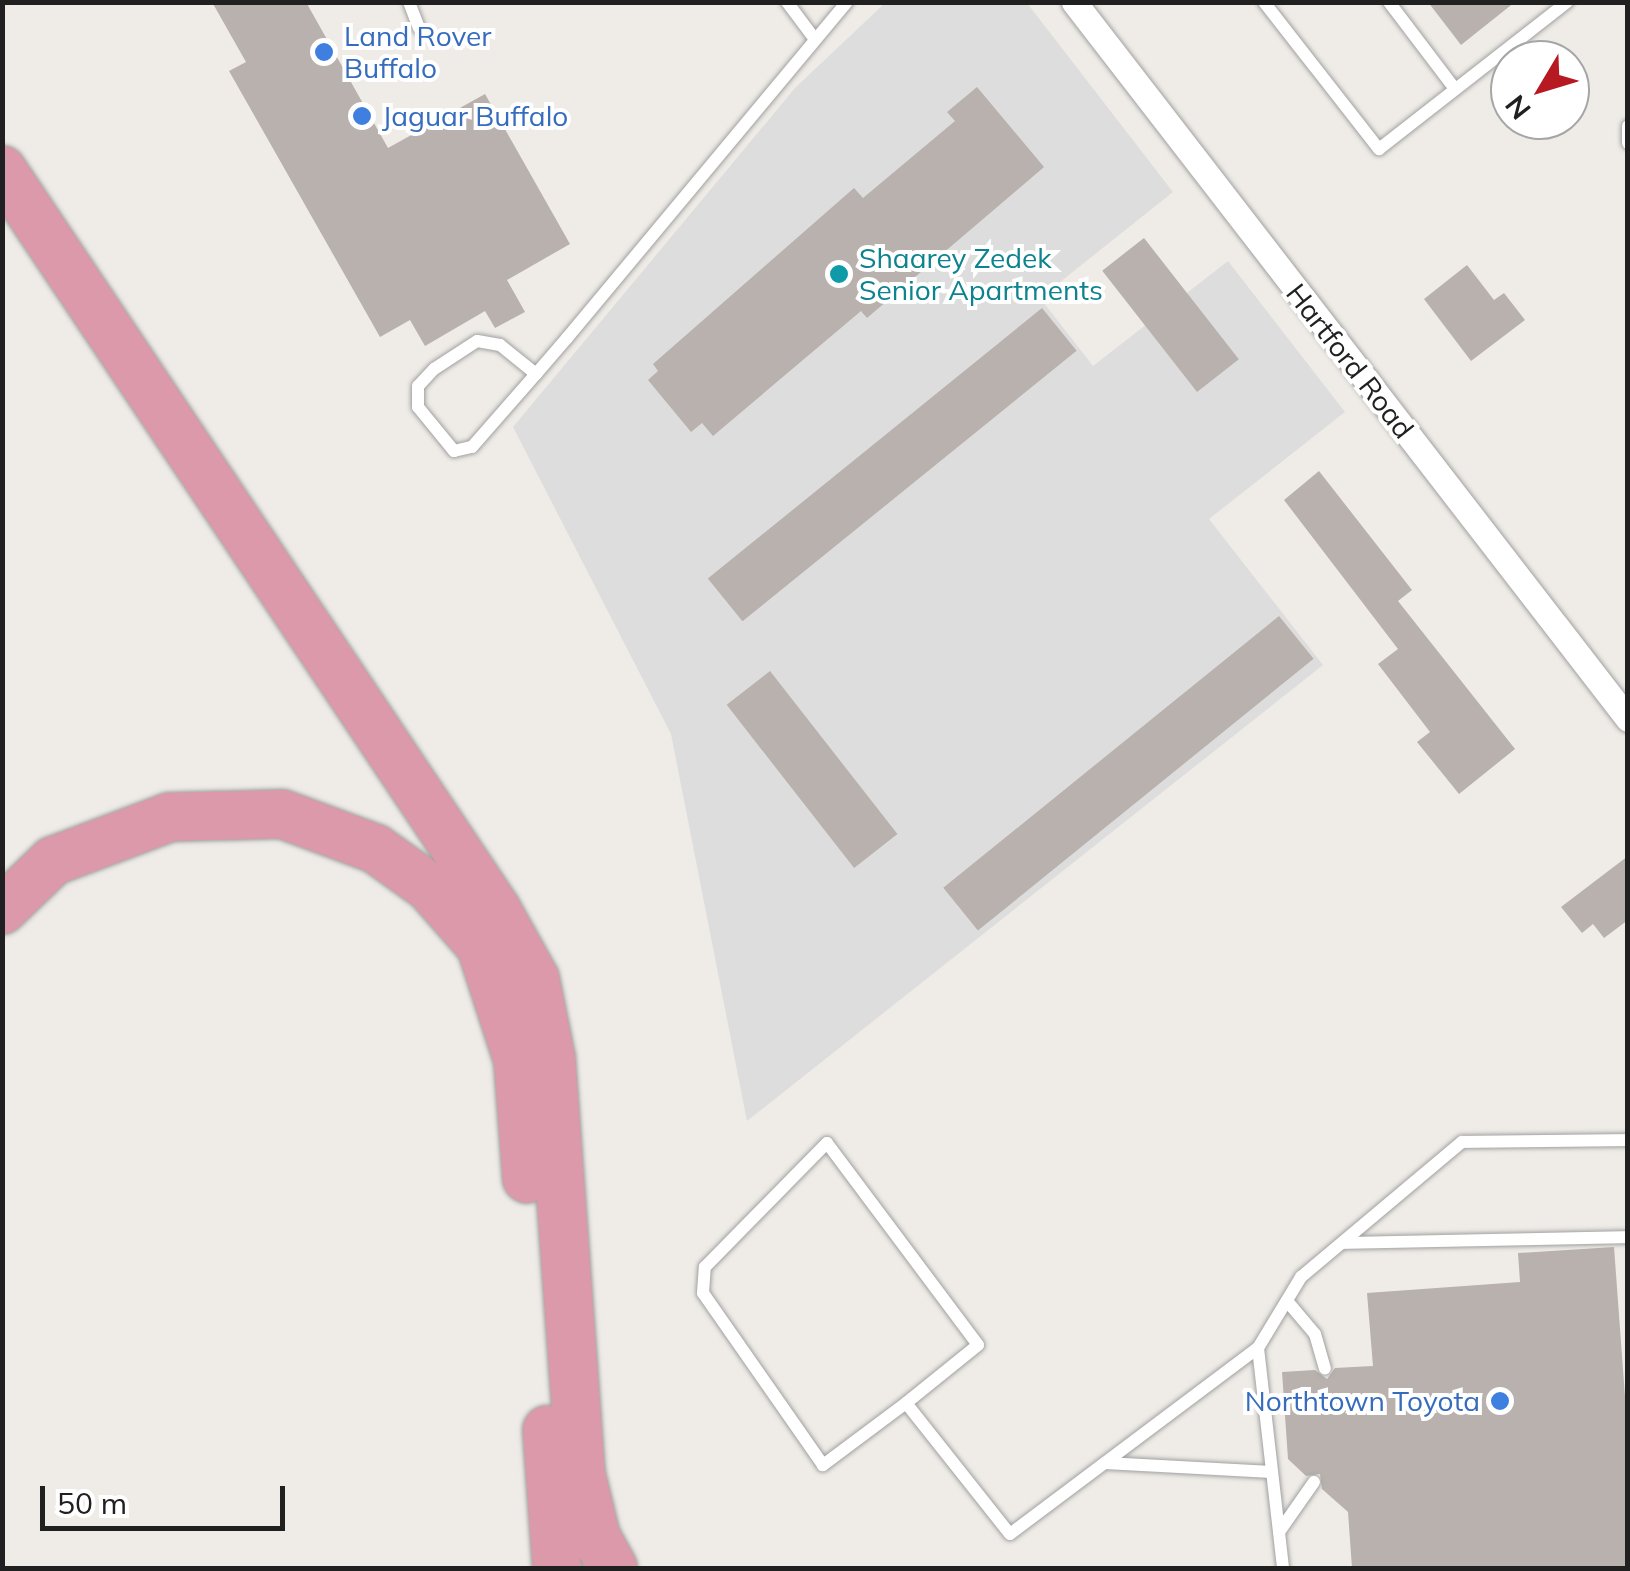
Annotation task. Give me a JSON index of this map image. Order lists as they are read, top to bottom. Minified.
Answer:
{"streets":{"street":["Hartford Road"]},"places":["Land Rover Buffalo","Jaguar Buffalo","Shaarey Zedek Senior Apartments","Northtown Toyota"],"scale_bar":"50 m","north":"bottom left"}
